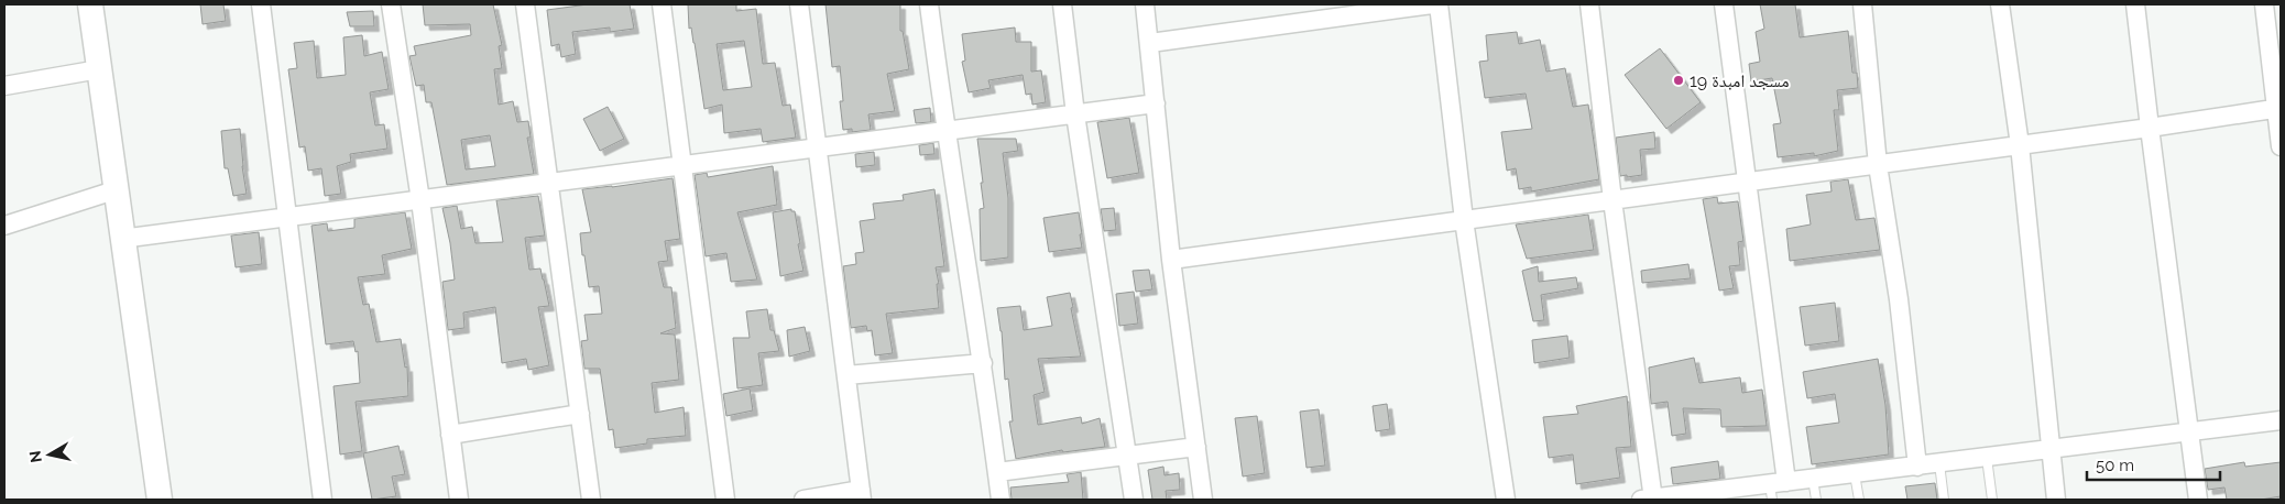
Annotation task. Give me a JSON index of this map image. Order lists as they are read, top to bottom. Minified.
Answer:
{"places":["مسجد امبدة 19"],"scale_bar":"50 m","north":"left"}
